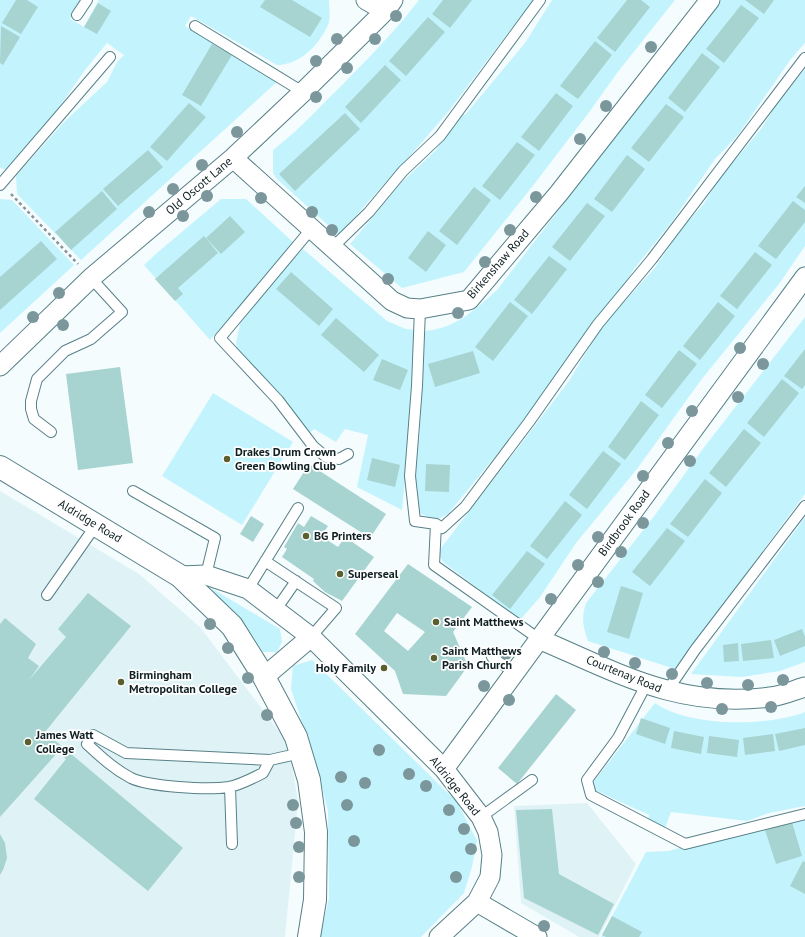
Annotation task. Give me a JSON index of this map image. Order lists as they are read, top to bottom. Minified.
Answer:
{"streets":{"street":["Old Oscott Lane","Birkenshaw Road","Aldridge Road","Birdbrook Road","Courtenay Road"]},"crossings":[["Old Oscott Lane","Birkenshaw Road"],["Aldridge Road","Birdbrook Road"],["Birdbrook Road","Courtenay Road"]],"places":["Drakes Drum Crown Green Bowling Club","BG Printers","Superseal","Saint Matthews","Saint Matthews Parish Church","Holy Family","Birmingham Metropolitan College","James Watt College"]}
